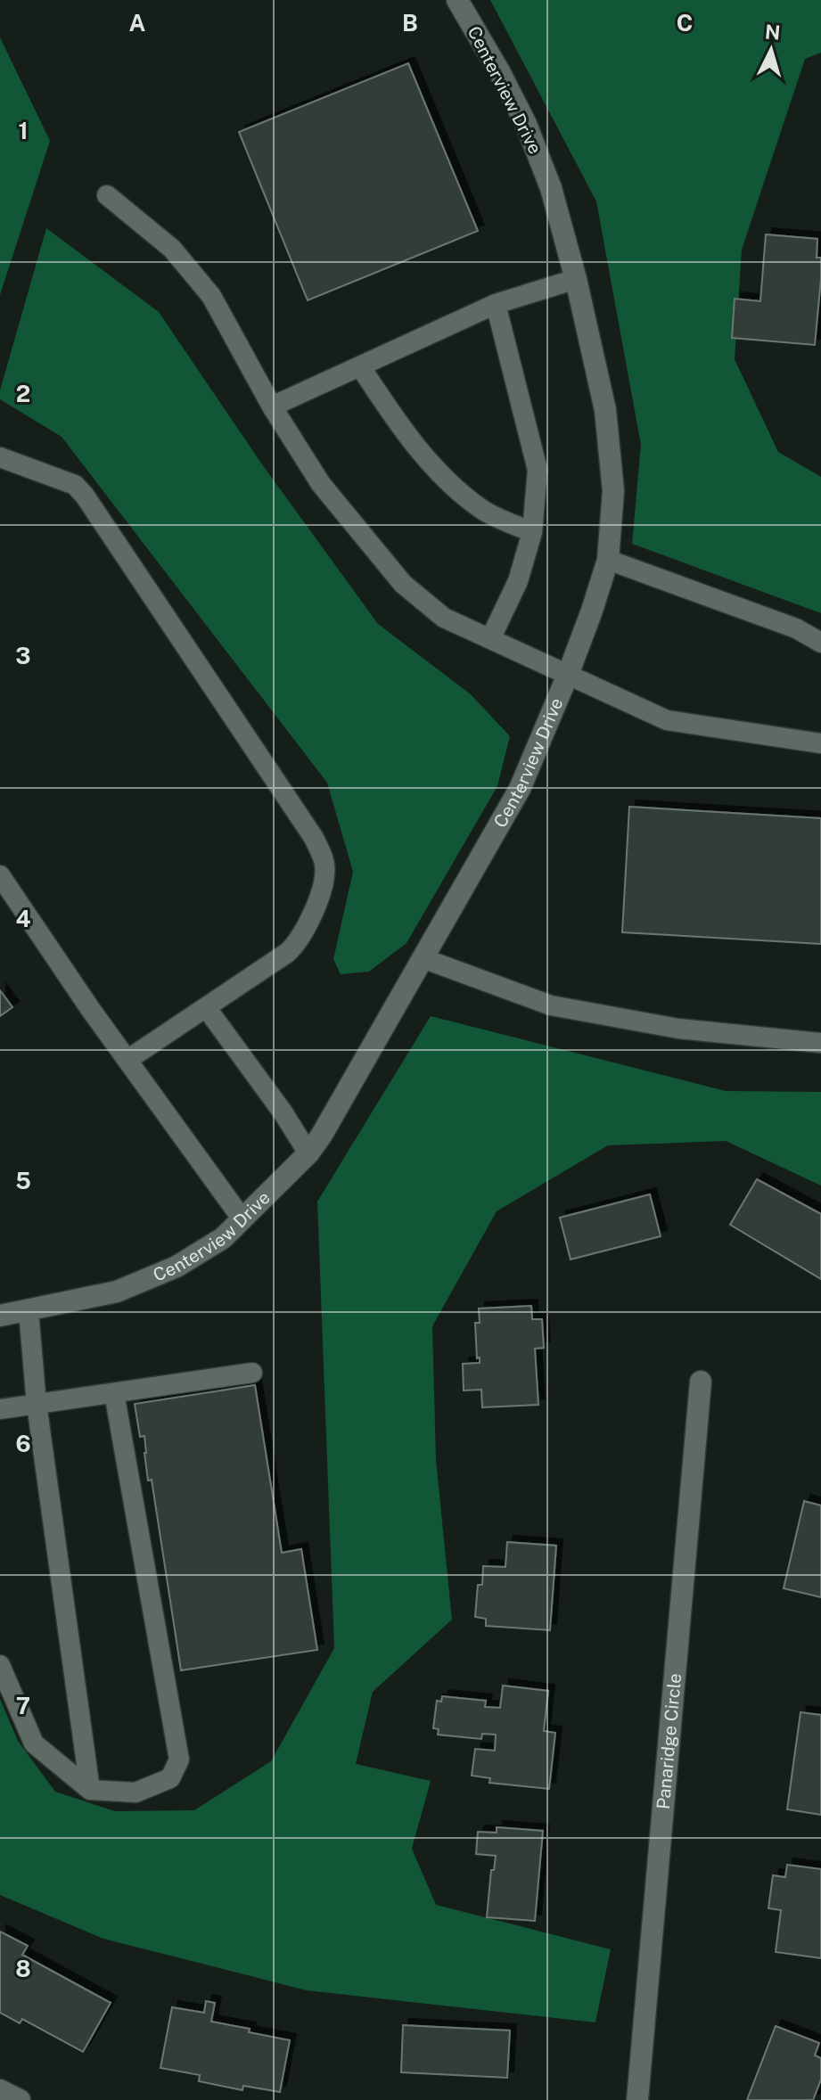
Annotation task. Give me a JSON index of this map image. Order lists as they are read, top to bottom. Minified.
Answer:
{"streets":{"street":["Centerview Drive","Panaridge Circle"]},"north":"top","grid":{"columns":["A","B","C"],"rows":["1","2","3","4","5","6","7","8"]}}
